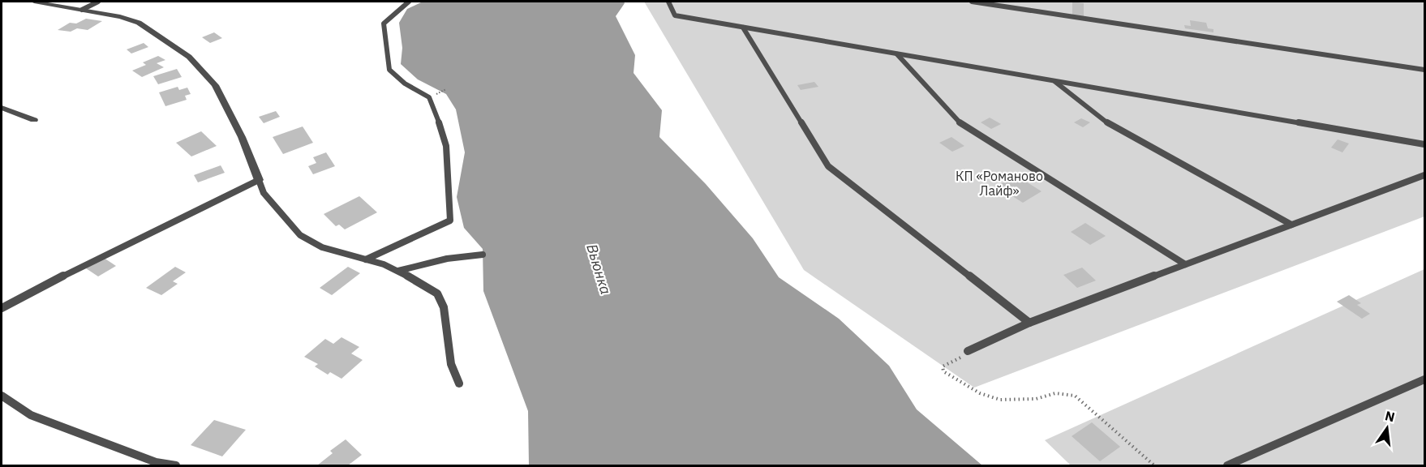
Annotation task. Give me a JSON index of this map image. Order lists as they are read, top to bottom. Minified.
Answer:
{"water":["Вьюнка"],"parks":["КП «Романово Лайф»"],"north":"top"}
